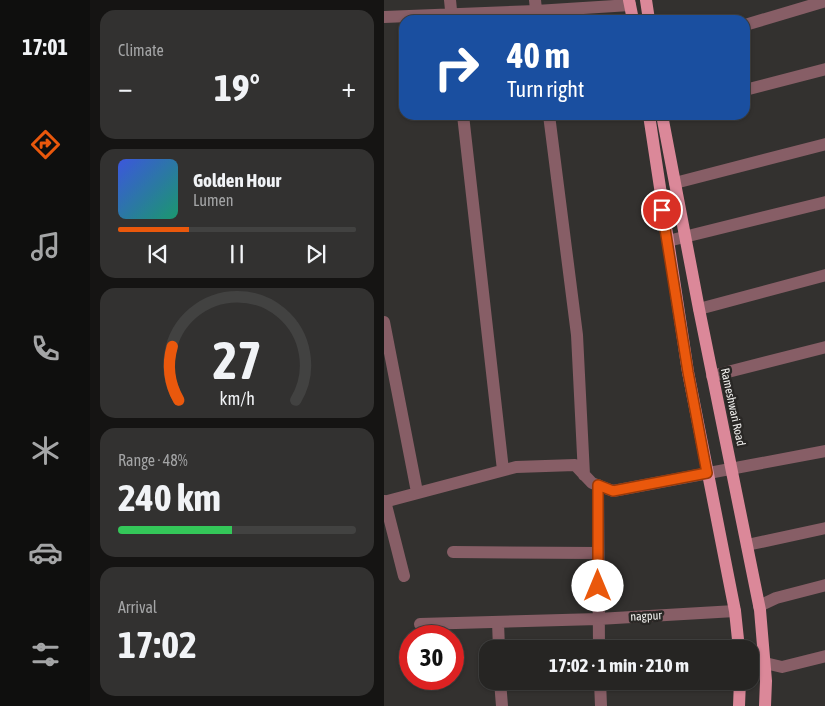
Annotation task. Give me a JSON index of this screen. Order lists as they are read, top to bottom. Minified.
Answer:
{"streets":{"main road":["Rameshwari Road"],"street":["nagpur"]},"page":{"tabs":"17:01","tile":["Climate",["Range · 48%","240 km"],["Arrival","17:02"]],"turn":["40 m","Turn right"],"heat":["−","19°","+"],"song":["Golden Hour","Lumen"],"limit":"30","trip":"17:02 · 1 min · 210 m","gauge":["27","km/h"]}}
